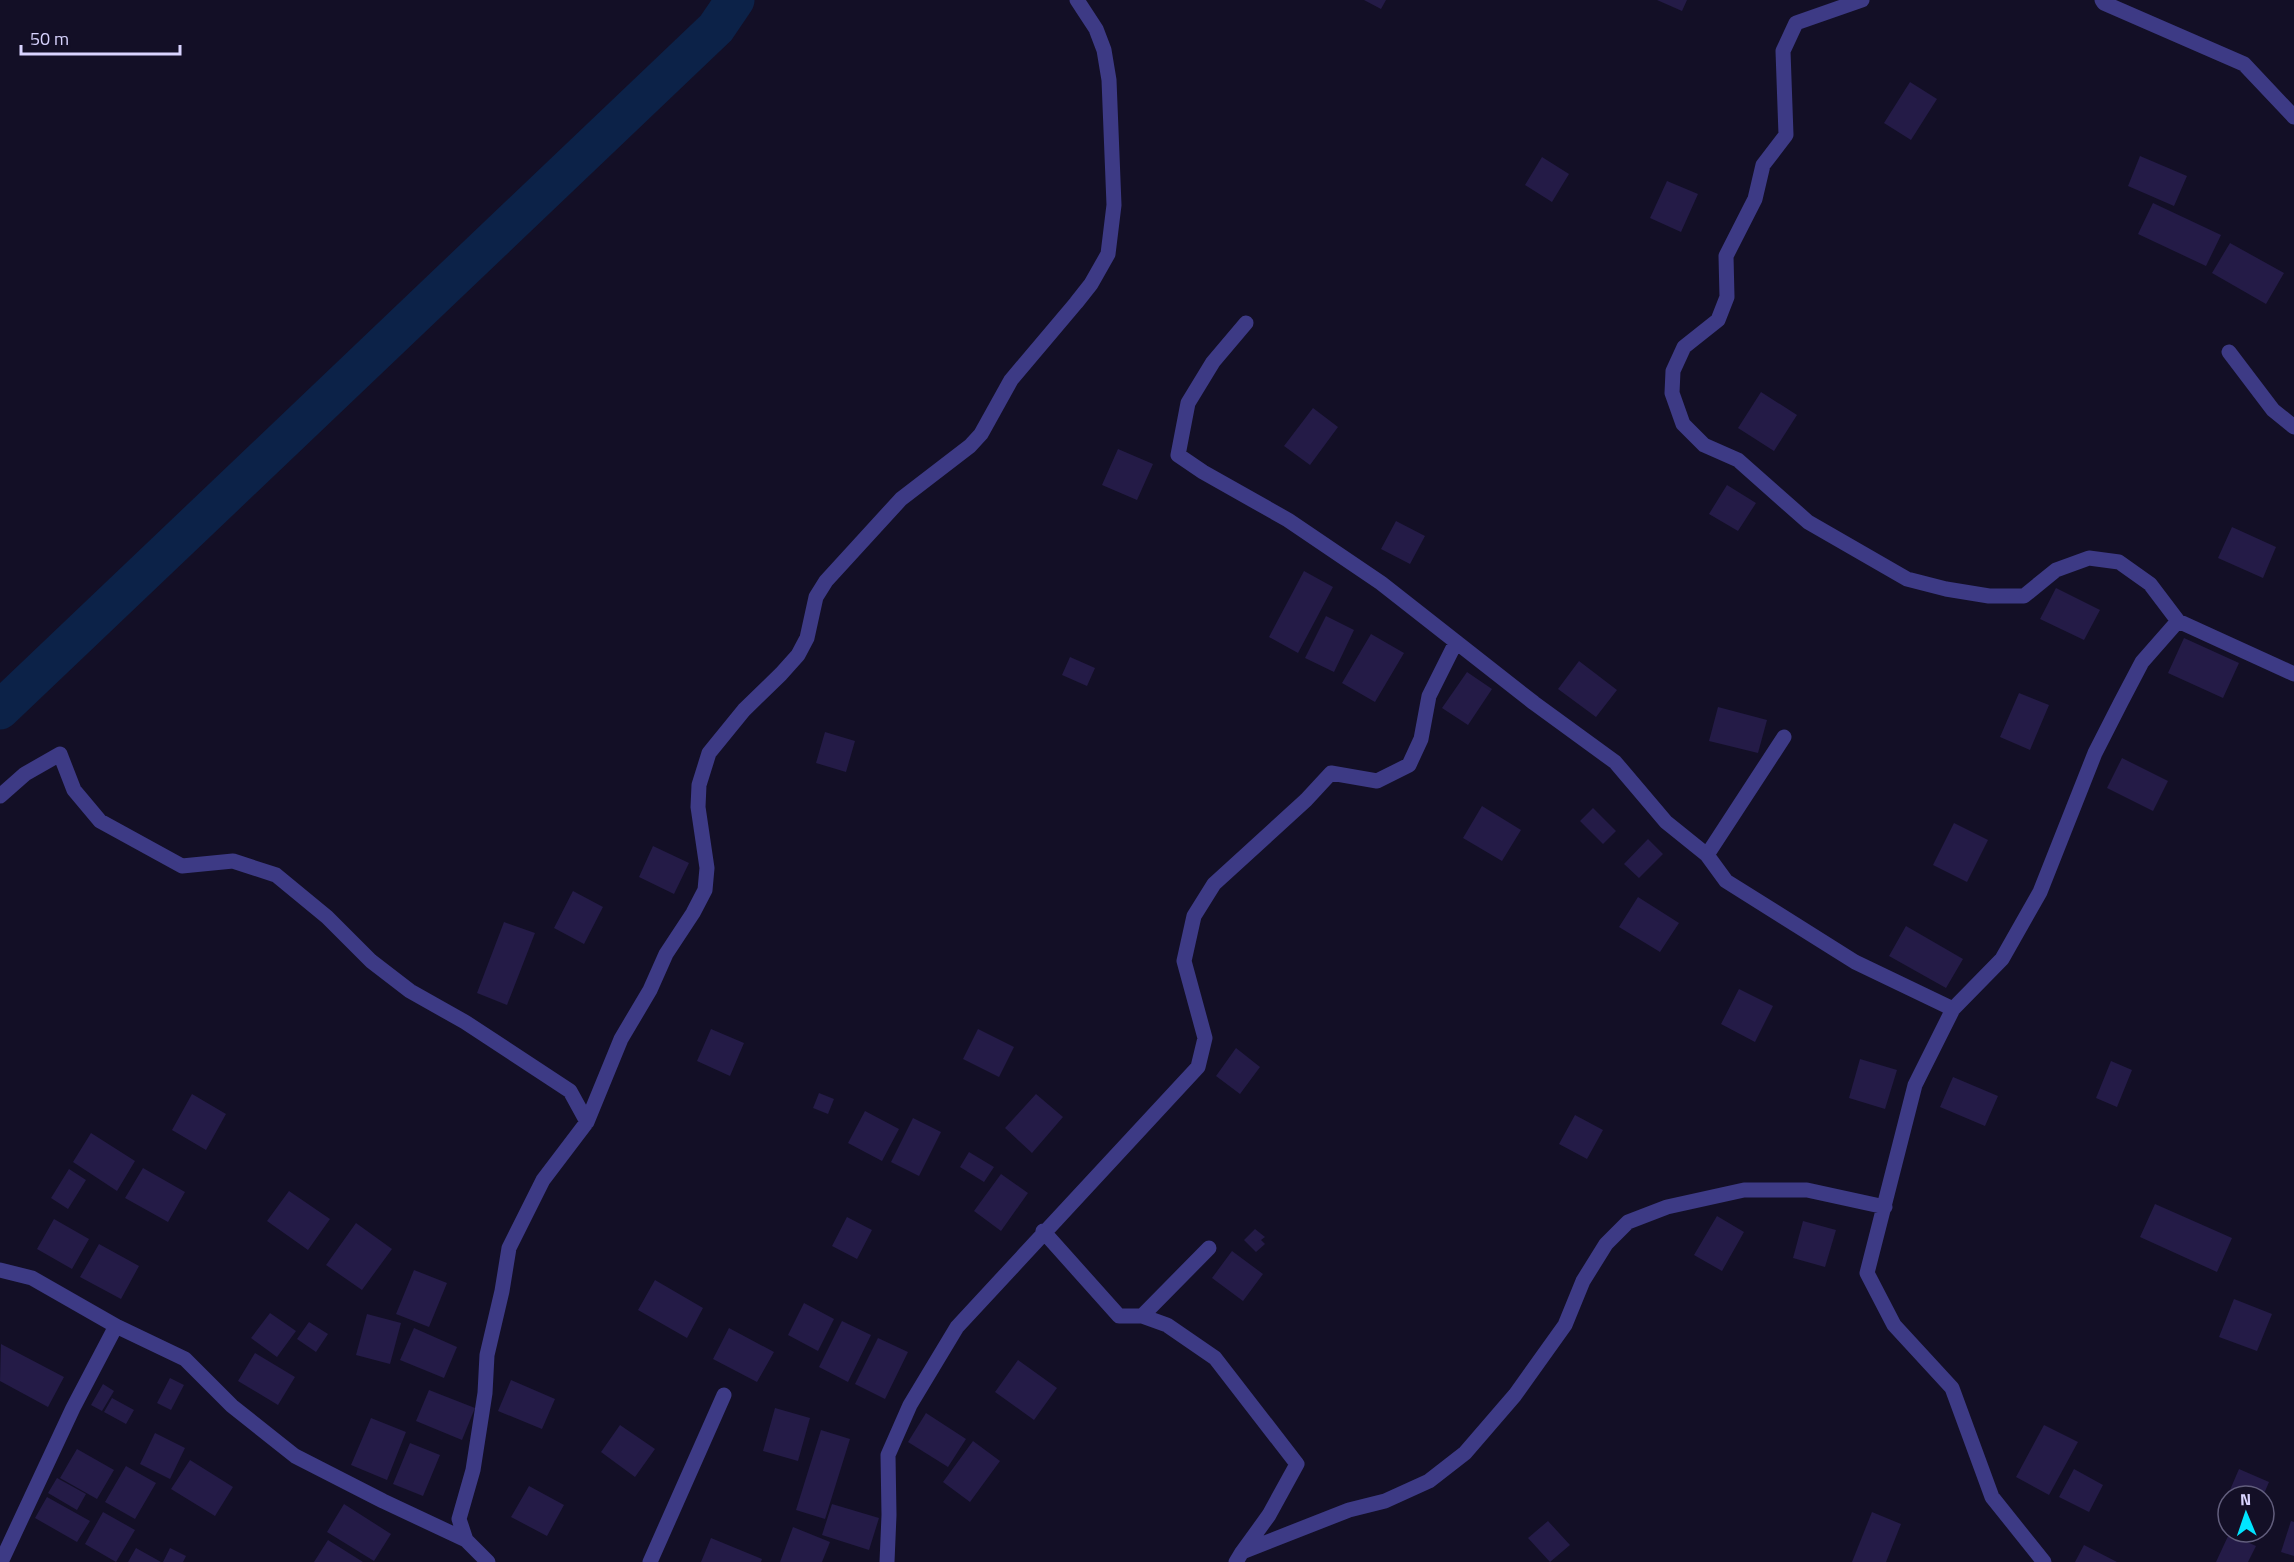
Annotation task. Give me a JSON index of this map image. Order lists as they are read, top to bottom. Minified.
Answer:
{"scale_bar":"50 m","north":"top"}
